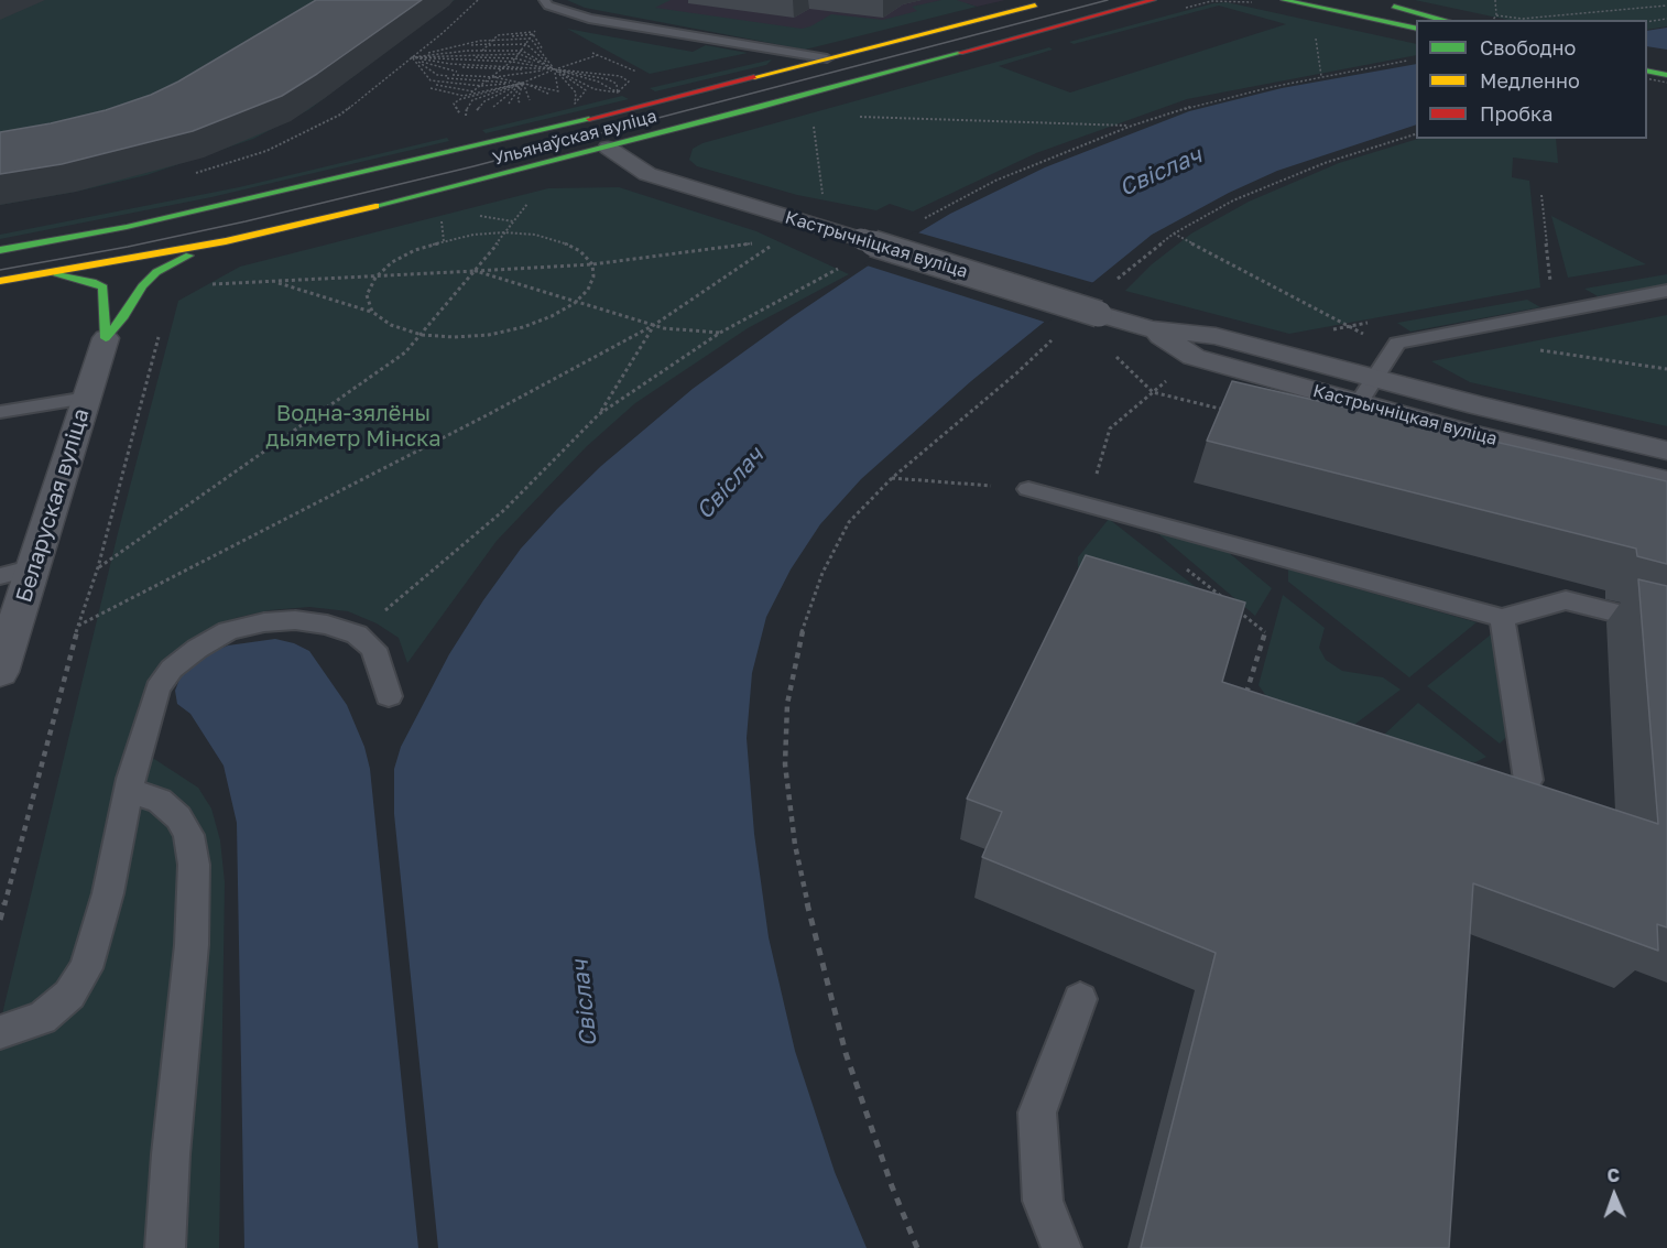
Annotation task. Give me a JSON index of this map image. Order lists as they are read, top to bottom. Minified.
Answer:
{"streets":{"main road":["Ульянаўская вуліца"],"street":["Кастрычніцкая вуліца","Беларуская вуліца"]},"crossings":[["Ульянаўская вуліца","Кастрычніцкая вуліца"]],"water":["Свіслач"],"parks":["Водна-зялёны дыяметр Мінска"],"legend":["Свободно","Медленно","Пробка"],"north":"top"}
